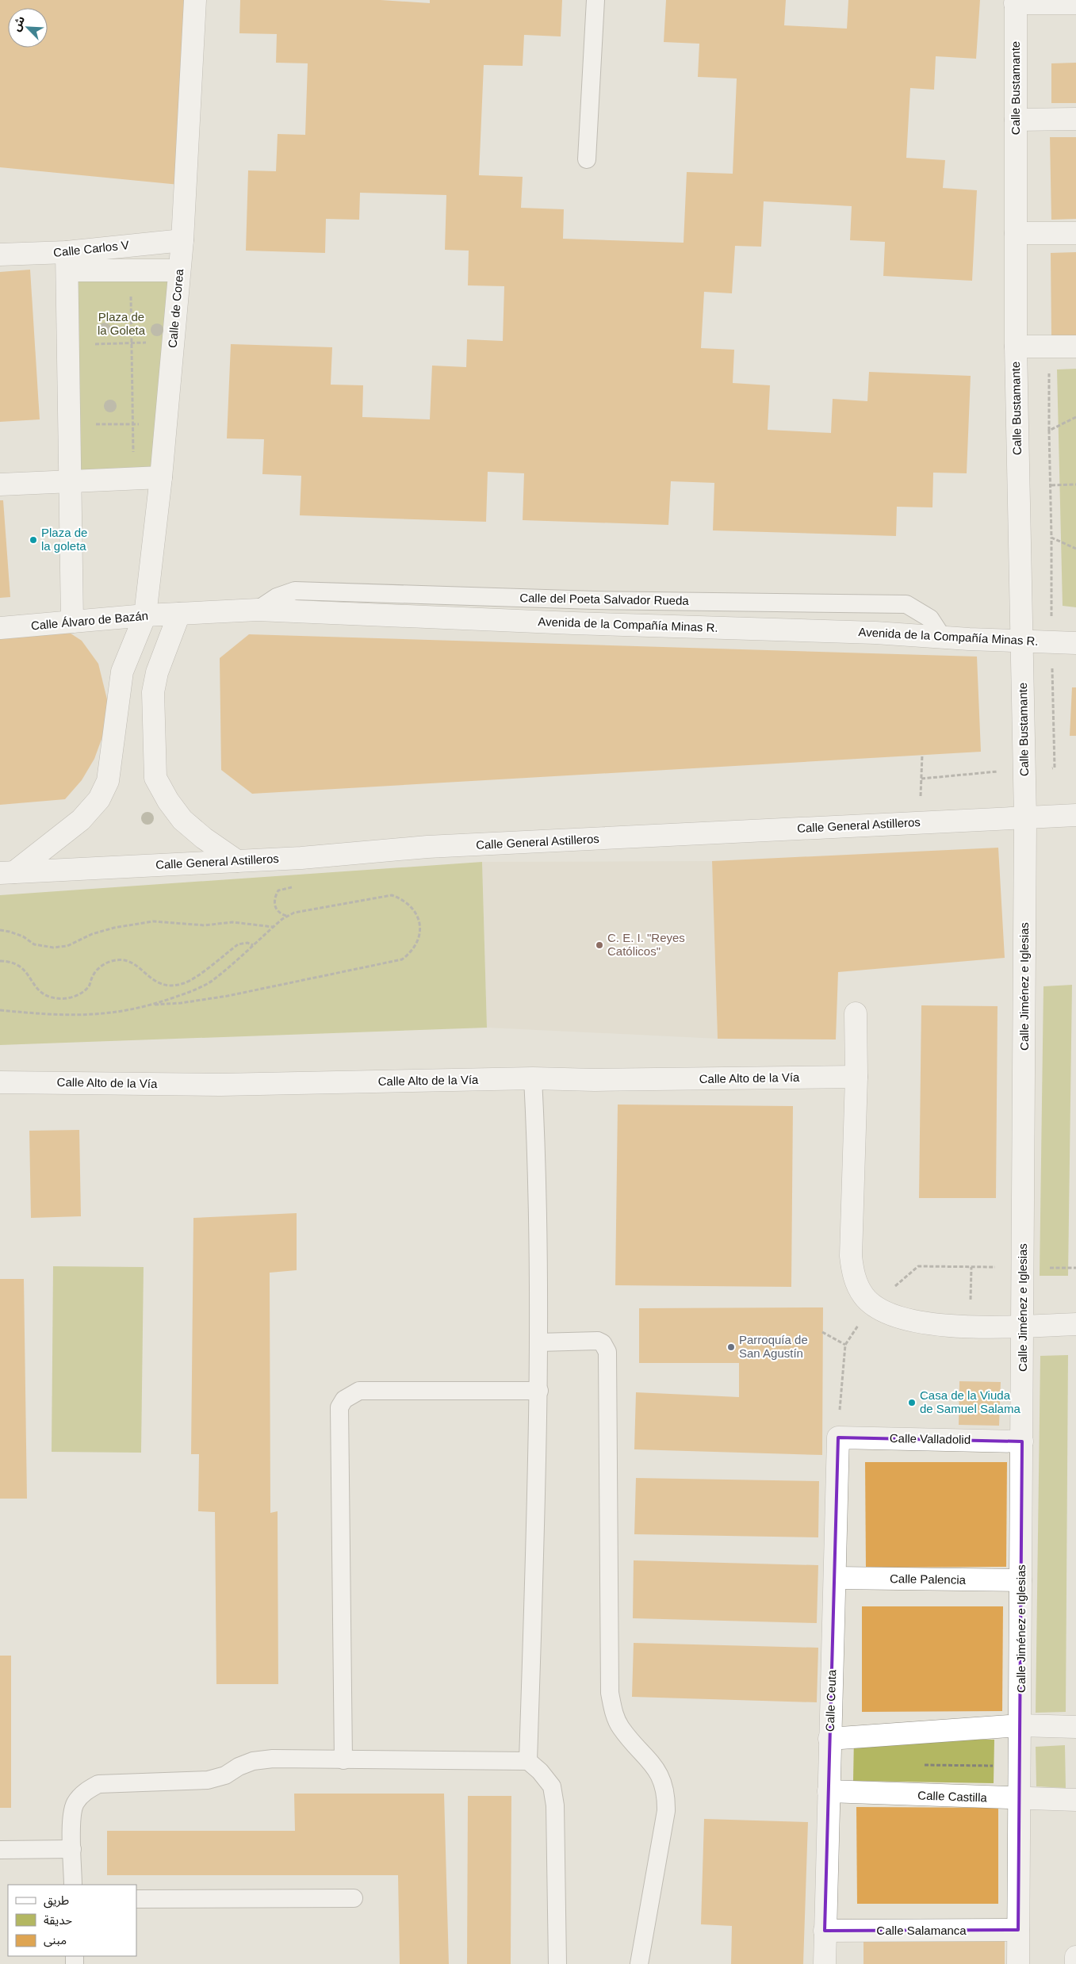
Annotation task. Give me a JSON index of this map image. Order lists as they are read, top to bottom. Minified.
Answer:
{"streets":{"street":["Calle Bustamante","Calle Carlos V","Calle de Corea","Calle Álvaro de Bazán","Avenida de la Compañía Minas R.","Calle General Astilleros","Calle Jiménez e Iglesias","Calle Alto de la Vía","Calle Valladolid","Calle Palencia","Calle Ceuta","Calle Castilla","Calle Salamanca"],"lane":["Calle del Poeta Salvador Rueda"]},"crossings":[["Calle Bustamante","Avenida de la Compañía Minas R."],["Calle Bustamante","Calle General Astilleros"],["Calle Bustamante","Calle Jiménez e Iglesias"],["Calle Carlos V","Calle de Corea"],["Calle de Corea","Calle Álvaro de Bazán"],["Calle de Corea","Calle General Astilleros"],["Calle del Poeta Salvador Rueda","Avenida de la Compañía Minas R."],["Calle Álvaro de Bazán","Avenida de la Compañía Minas R."],["Calle General Astilleros","Calle Jiménez e Iglesias"],["Calle Jiménez e Iglesias","Calle Valladolid"],["Calle Jiménez e Iglesias","Calle Palencia"],["Calle Jiménez e Iglesias","Calle Castilla"],["Calle Jiménez e Iglesias","Calle Salamanca"],["Calle Valladolid","Calle Ceuta"],["Calle Palencia","Calle Ceuta"],["Calle Ceuta","Calle Castilla"],["Calle Ceuta","Calle Salamanca"]],"parks":["Plaza de la Goleta"],"places":["Plaza de la goleta","C. E. I. \"Reyes Católicos\"","Parroquía de San Agustín","Casa de la Viuda de Samuel Salama"],"legend":["طريق","حديقة","مبنى"],"north":"top left"}
